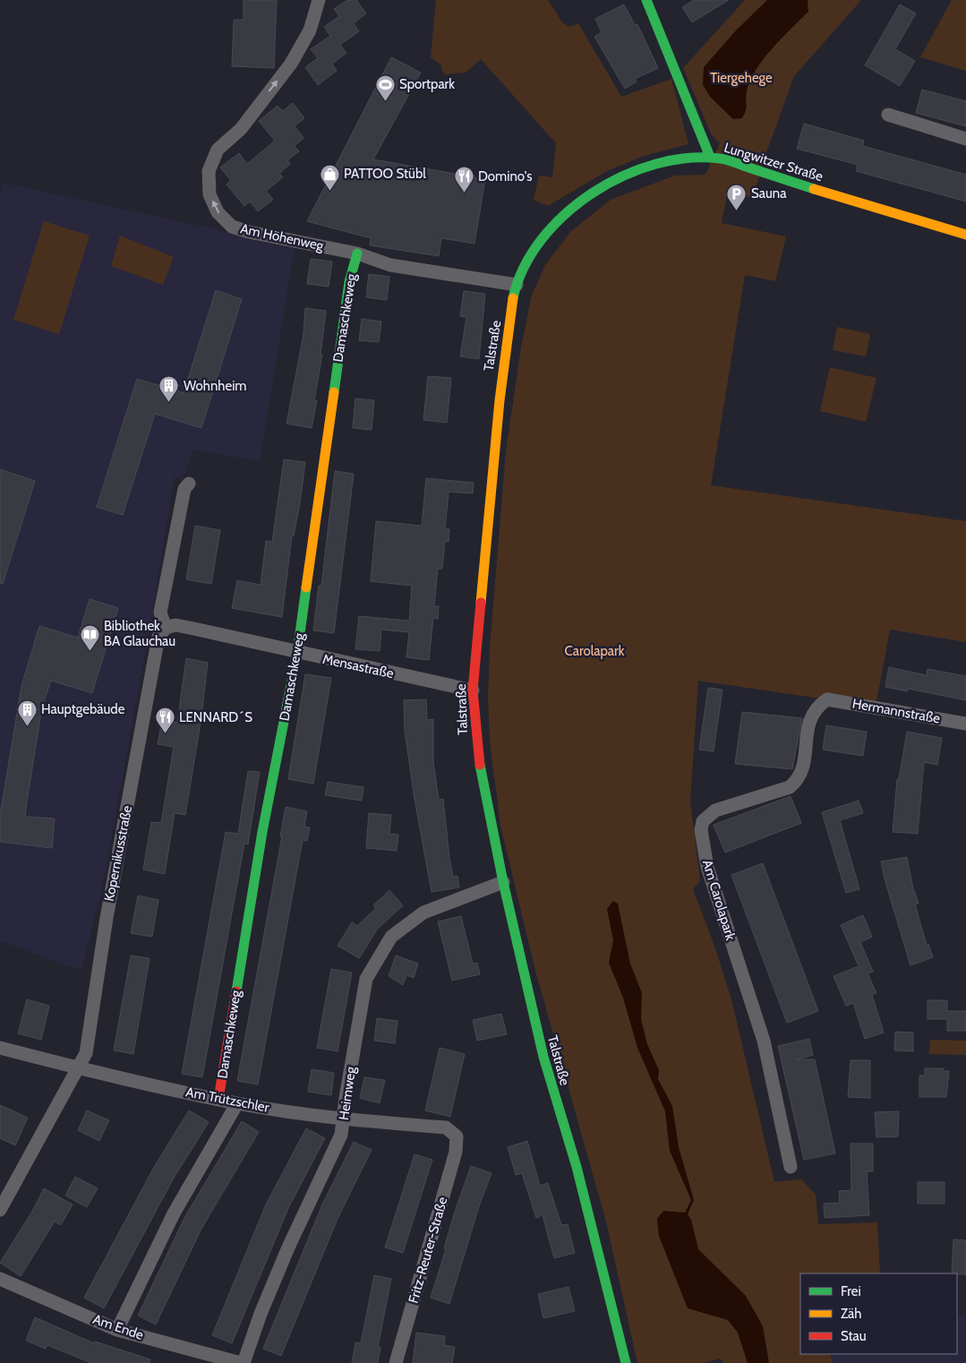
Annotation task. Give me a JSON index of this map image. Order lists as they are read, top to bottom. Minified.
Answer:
{"streets":{"street":["Lungwitzer Straße","Am Höhenweg","Damaschkeweg","Talstraße","Mensastraße","Hermannstraße","Kopernikusstraße","Am Carolapark","Heimweg","Am Trützschler","Fritz-Reuter-Straße","Am Ende"]},"crossings":[["Lungwitzer Straße","Talstraße"],["Am Höhenweg","Damaschkeweg"],["Am Höhenweg","Talstraße"],["Damaschkeweg","Mensastraße"],["Damaschkeweg","Am Trützschler"],["Talstraße","Mensastraße"],["Talstraße","Heimweg"],["Mensastraße","Kopernikusstraße"],["Hermannstraße","Am Carolapark"],["Kopernikusstraße","Am Trützschler"],["Heimweg","Am Trützschler"],["Heimweg","Am Ende"],["Am Trützschler","Fritz-Reuter-Straße"]],"parks":["Tiergehege","Carolapark"],"places":{"sports":["Sportpark"],"shop":["PATTOO Stübl"],"restaurant":["Domino's","LENNARD´S"],"parking":["Sauna"],"building":["Wohnheim","Hauptgebäude"],"library":["Bibliothek BA Glauchau"]},"legend":["Frei","Zäh","Stau"]}
